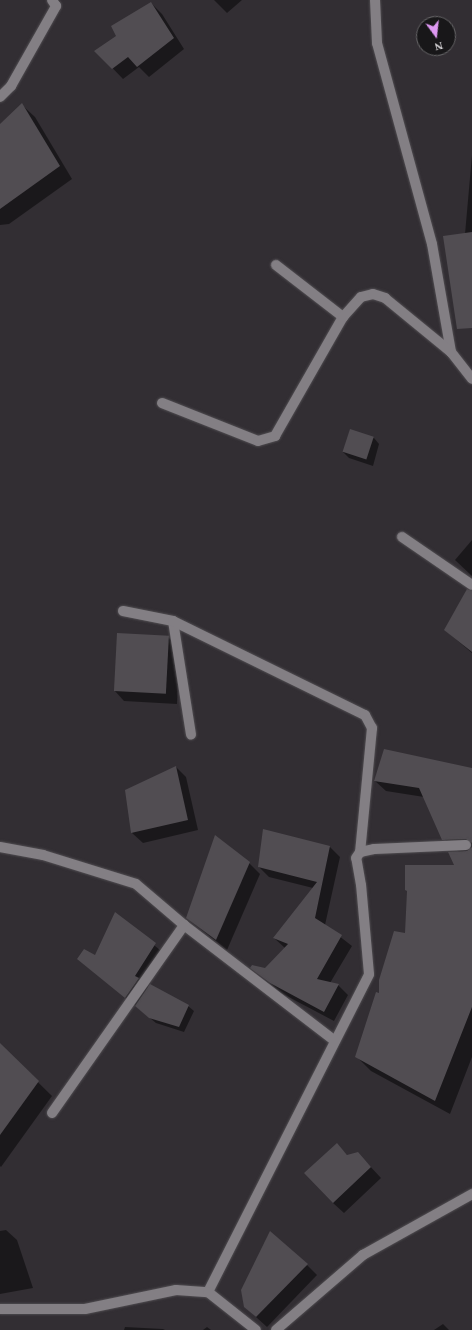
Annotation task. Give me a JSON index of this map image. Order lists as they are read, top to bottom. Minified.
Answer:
{"north":"bottom"}
